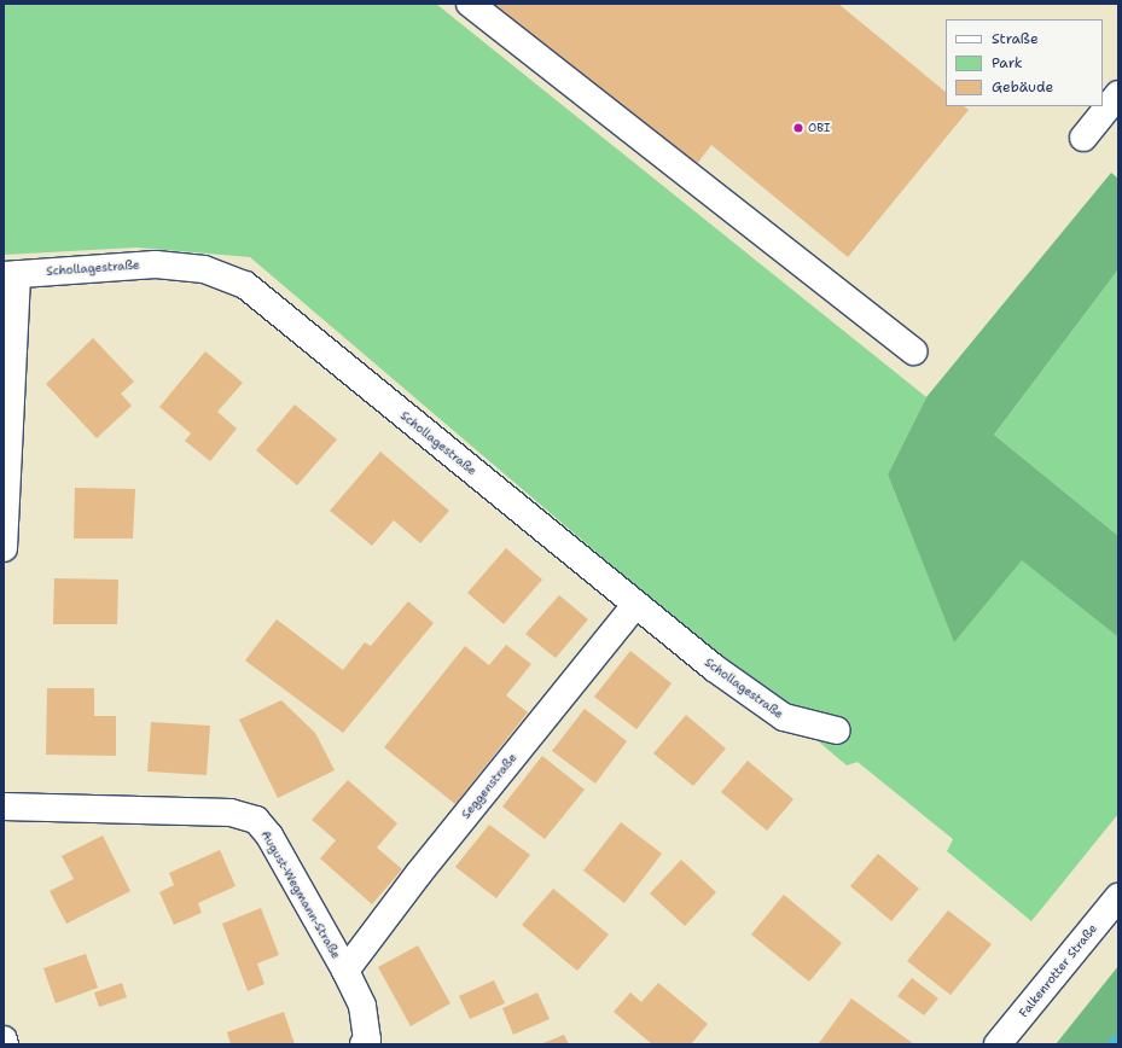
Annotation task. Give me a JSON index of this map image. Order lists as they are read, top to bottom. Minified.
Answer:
{"streets":{"street":["Schollagestraße","Seggenstraße","August-Wegmann-Straße","Falkenrotter Straße"]},"crossings":[["Schollagestraße","Seggenstraße"],["Seggenstraße","August-Wegmann-Straße"]],"places":["OBI"],"legend":["Straße","Park","Gebäude"]}
